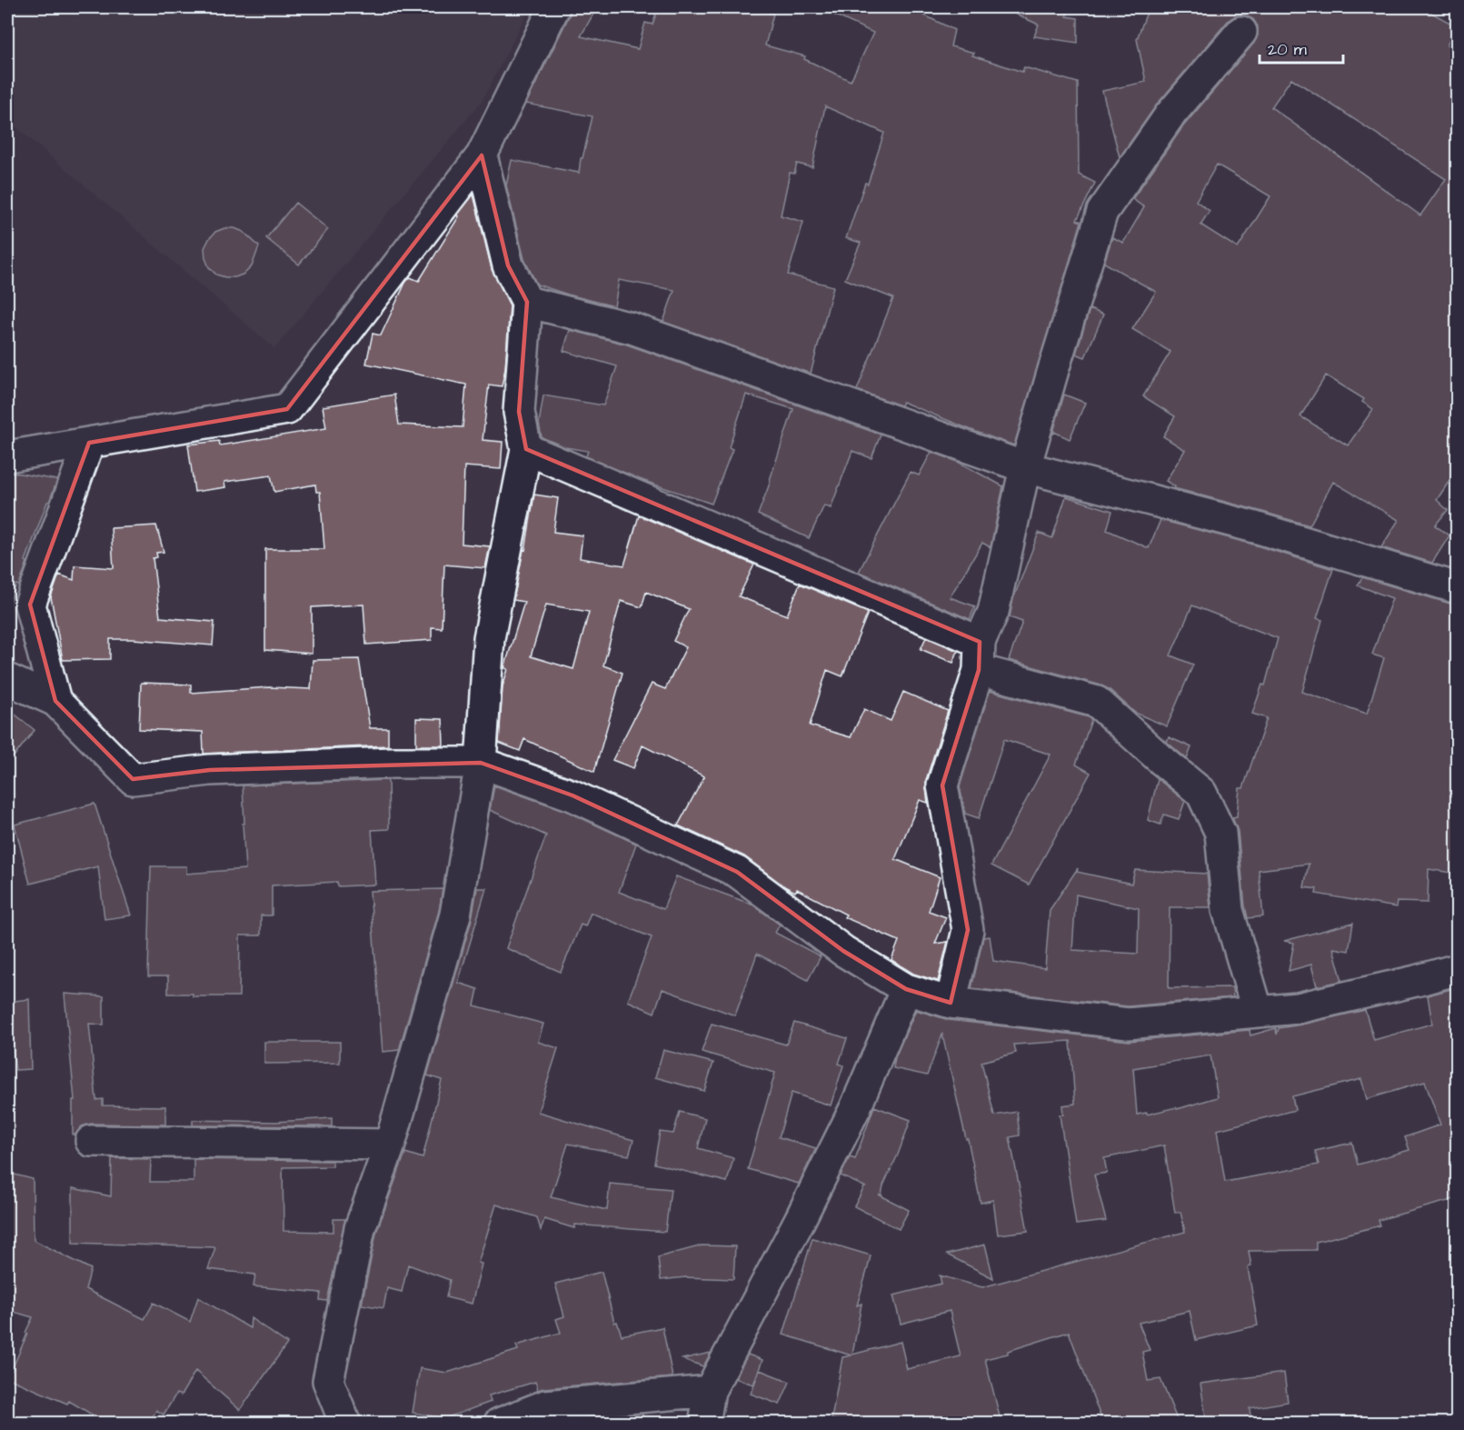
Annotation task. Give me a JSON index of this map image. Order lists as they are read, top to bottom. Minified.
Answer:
{"scale_bar":"20 m"}
